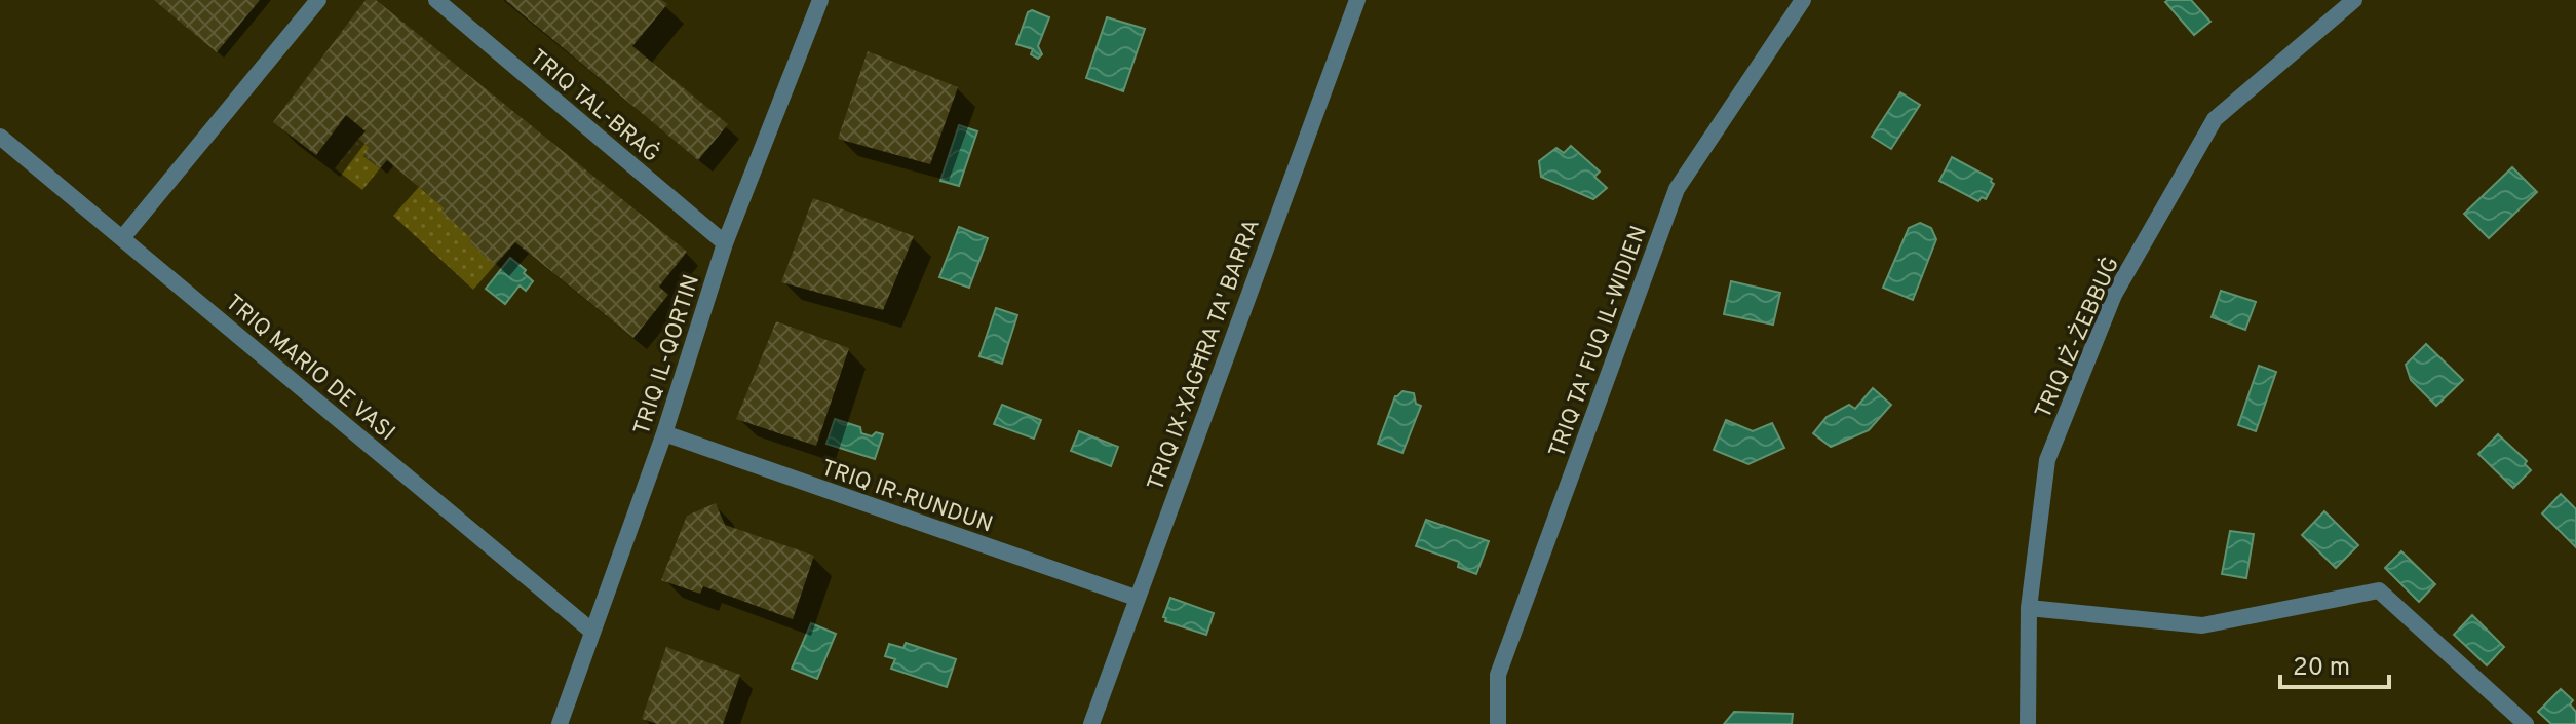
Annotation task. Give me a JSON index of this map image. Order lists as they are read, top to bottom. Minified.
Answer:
{"streets":{"street":["TRIQ TAL-BRAĠ","TRIQ IŻ-ŻEBBUĠ","TRIQ TA' FUQ IL-WIDIEN","TRIQ IL-QORTIN","TRIQ IX-XAGĦRA TA' BARRA","TRIQ MARIO DE VASI","TRIQ IR-RUNDUN"]},"crossings":[["TRIQ TAL-BRAĠ","TRIQ IL-QORTIN"],["TRIQ IL-QORTIN","TRIQ MARIO DE VASI"],["TRIQ IL-QORTIN","TRIQ IR-RUNDUN"],["TRIQ IX-XAGĦRA TA' BARRA","TRIQ IR-RUNDUN"]],"scale_bar":"20 m"}
